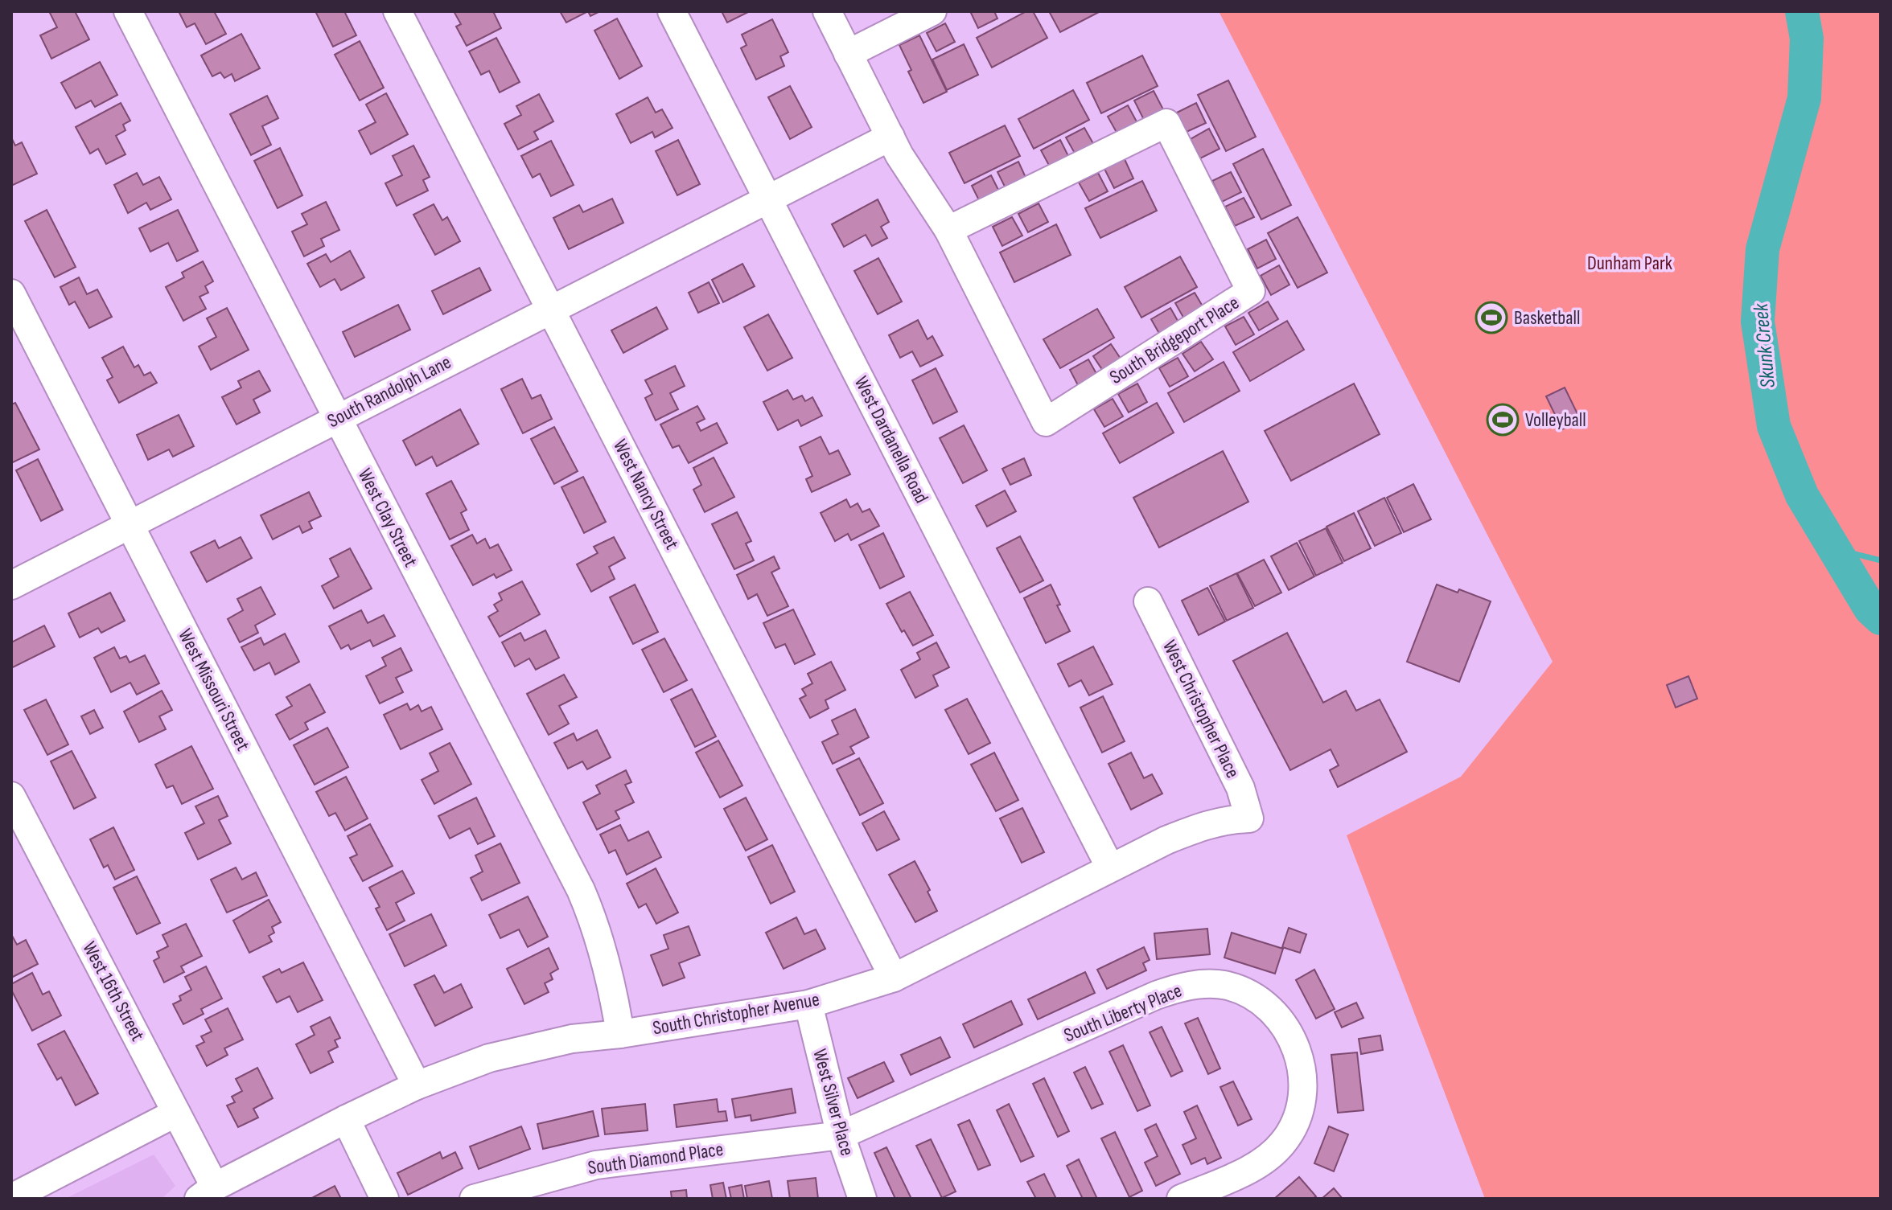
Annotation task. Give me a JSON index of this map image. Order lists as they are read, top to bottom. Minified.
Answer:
{"streets":{"street":["South Bridgeport Place","South Randolph Lane","West Dardanella Road","West Nancy Street","West Clay Street","West Missouri Street","West Christopher Place","West 16th Street","South Liberty Place","South Christopher Avenue","West Silver Place","South Diamond Place"]},"crossings":[["South Randolph Lane","West Dardanella Road"],["South Randolph Lane","West Nancy Street"],["South Randolph Lane","West Clay Street"],["South Randolph Lane","West Missouri Street"],["West Dardanella Road","South Christopher Avenue"],["West Nancy Street","South Christopher Avenue"],["West Clay Street","South Christopher Avenue"],["West Missouri Street","South Christopher Avenue"],["West Christopher Place","South Christopher Avenue"],["West 16th Street","South Christopher Avenue"],["South Liberty Place","West Silver Place"],["South Liberty Place","South Diamond Place"],["South Christopher Avenue","West Silver Place"],["West Silver Place","South Diamond Place"]],"water":["Skunk Creek"],"parks":["Dunham Park"],"places":{"sports":["Basketball","Volleyball"]}}
